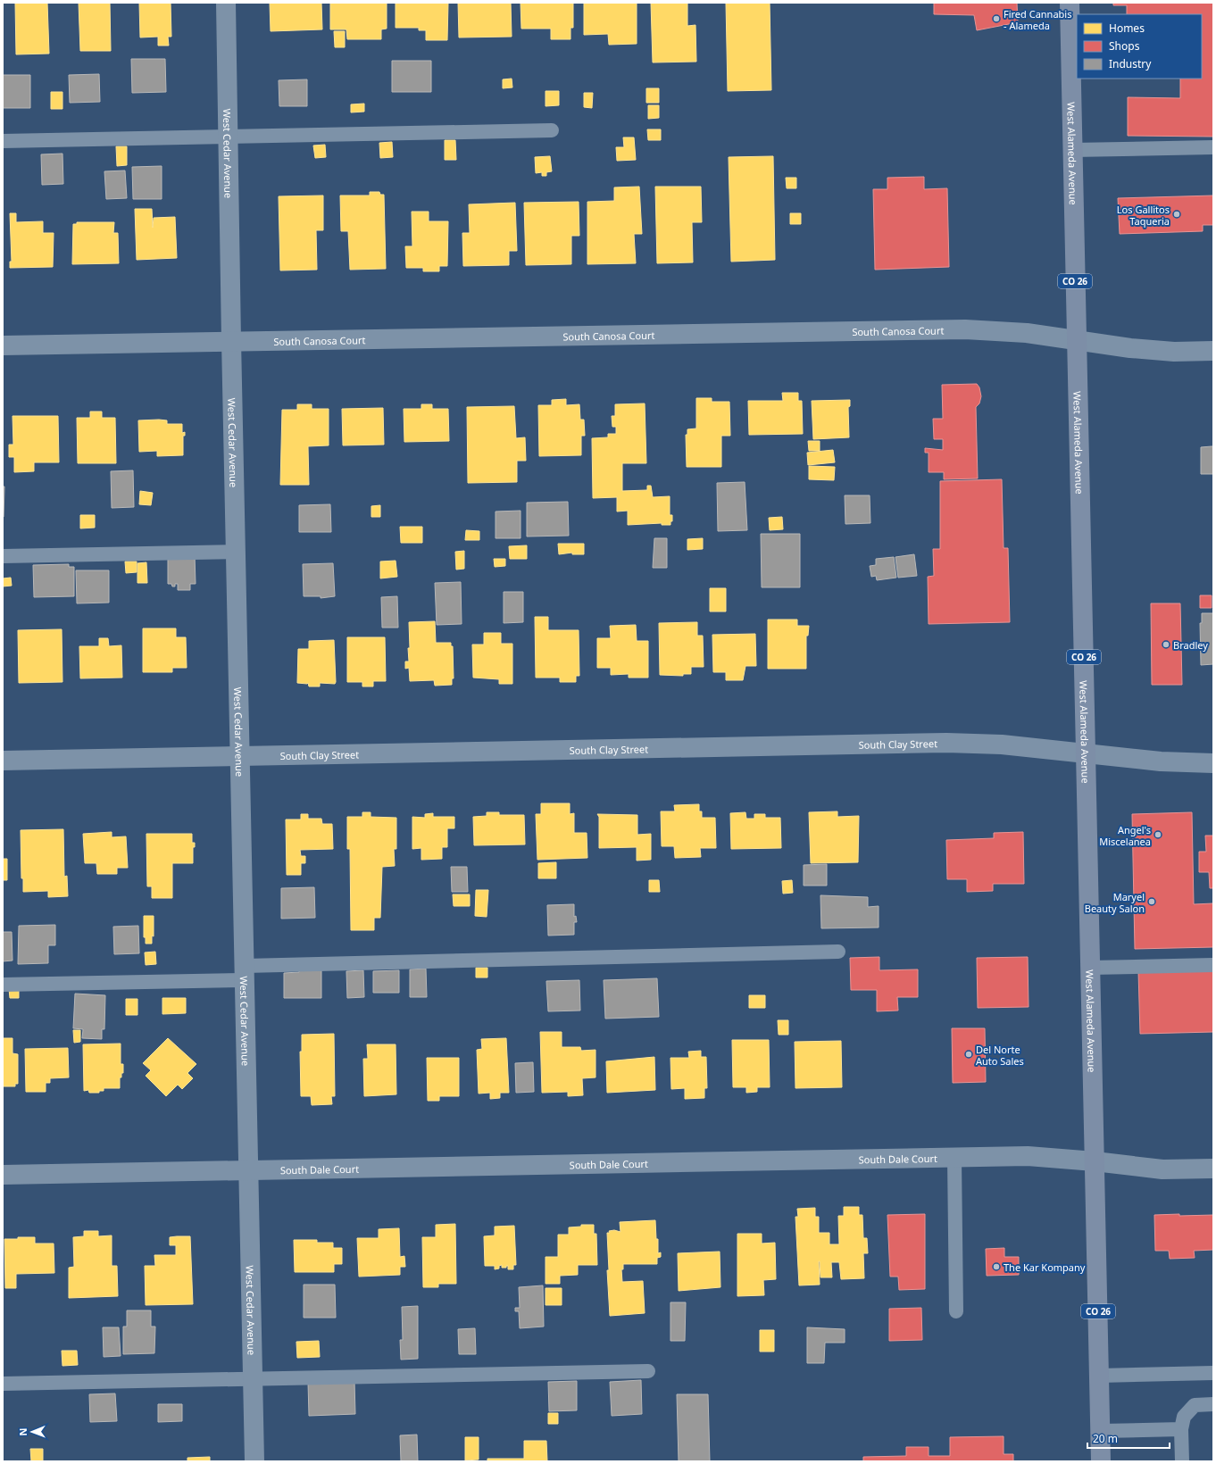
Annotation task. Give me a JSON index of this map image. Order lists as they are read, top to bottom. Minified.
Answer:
{"streets":{"main road":["West Alameda Avenue","CO 26"],"street":["West Cedar Avenue","South Canosa Court","South Clay Street","South Dale Court"]},"crossings":[["West Cedar Avenue","South Canosa Court"],["West Cedar Avenue","South Clay Street"],["West Cedar Avenue","South Dale Court"],["West Alameda Avenue","South Canosa Court"],["West Alameda Avenue","South Clay Street"],["West Alameda Avenue","South Dale Court"]],"places":["Fired Cannabis - Alameda","Los Gallitos Taqueria","Bradley","Angel's Miscelanea","Maryel Beauty Salon","Del Norte Auto Sales","The Kar Kompany"],"legend":["Homes","Shops","Industry"],"scale_bar":"20 m","north":"left"}
